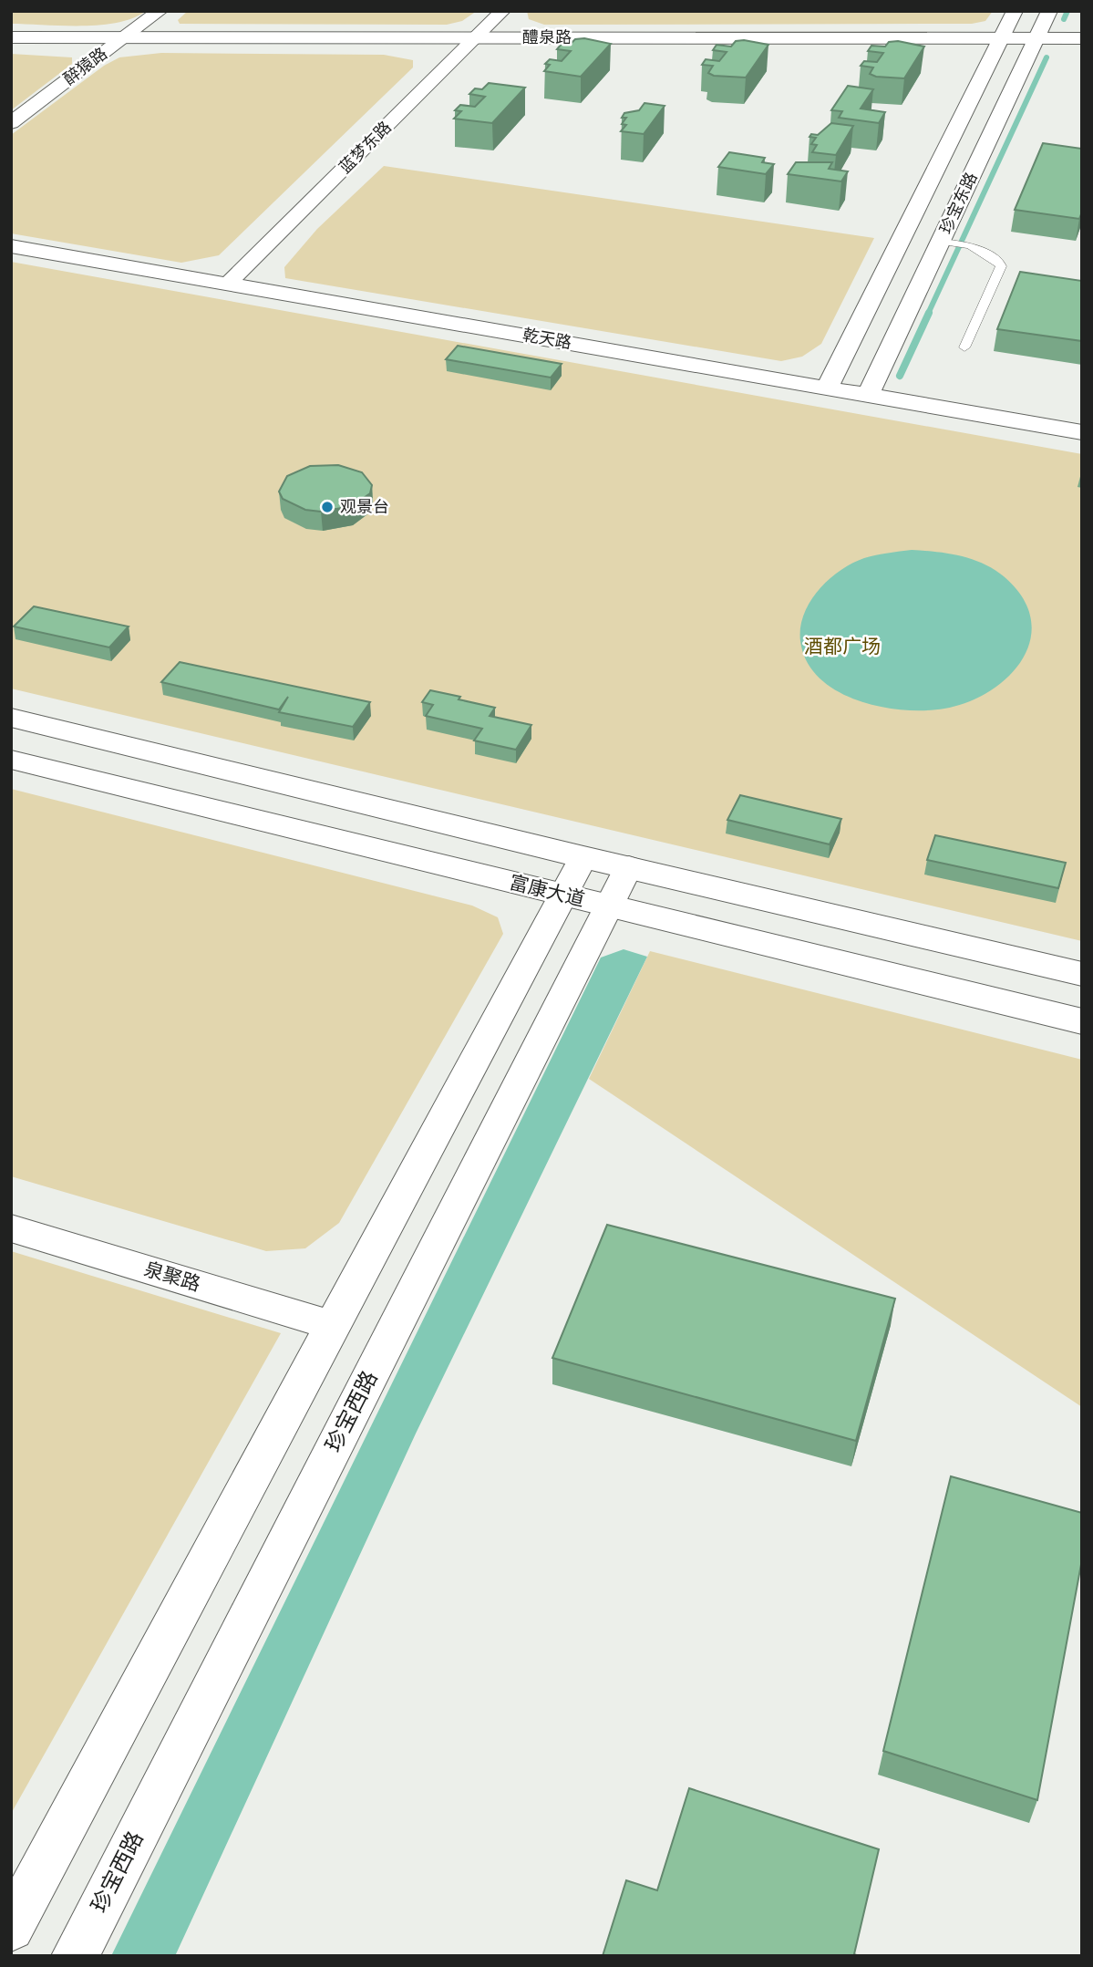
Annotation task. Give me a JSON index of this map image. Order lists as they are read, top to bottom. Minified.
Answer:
{"streets":{"street":["醴泉路","醉猿路","蓝梦东路","珍宝东路","乾天路","富康大道","泉聚路","珍宝西路"]},"crossings":[["醴泉路","醉猿路"],["醴泉路","蓝梦东路"],["醴泉路","珍宝东路"],["蓝梦东路","乾天路"],["珍宝东路","乾天路"],["富康大道","珍宝西路"]],"parks":["酒都广场"],"places":["观景台"]}
